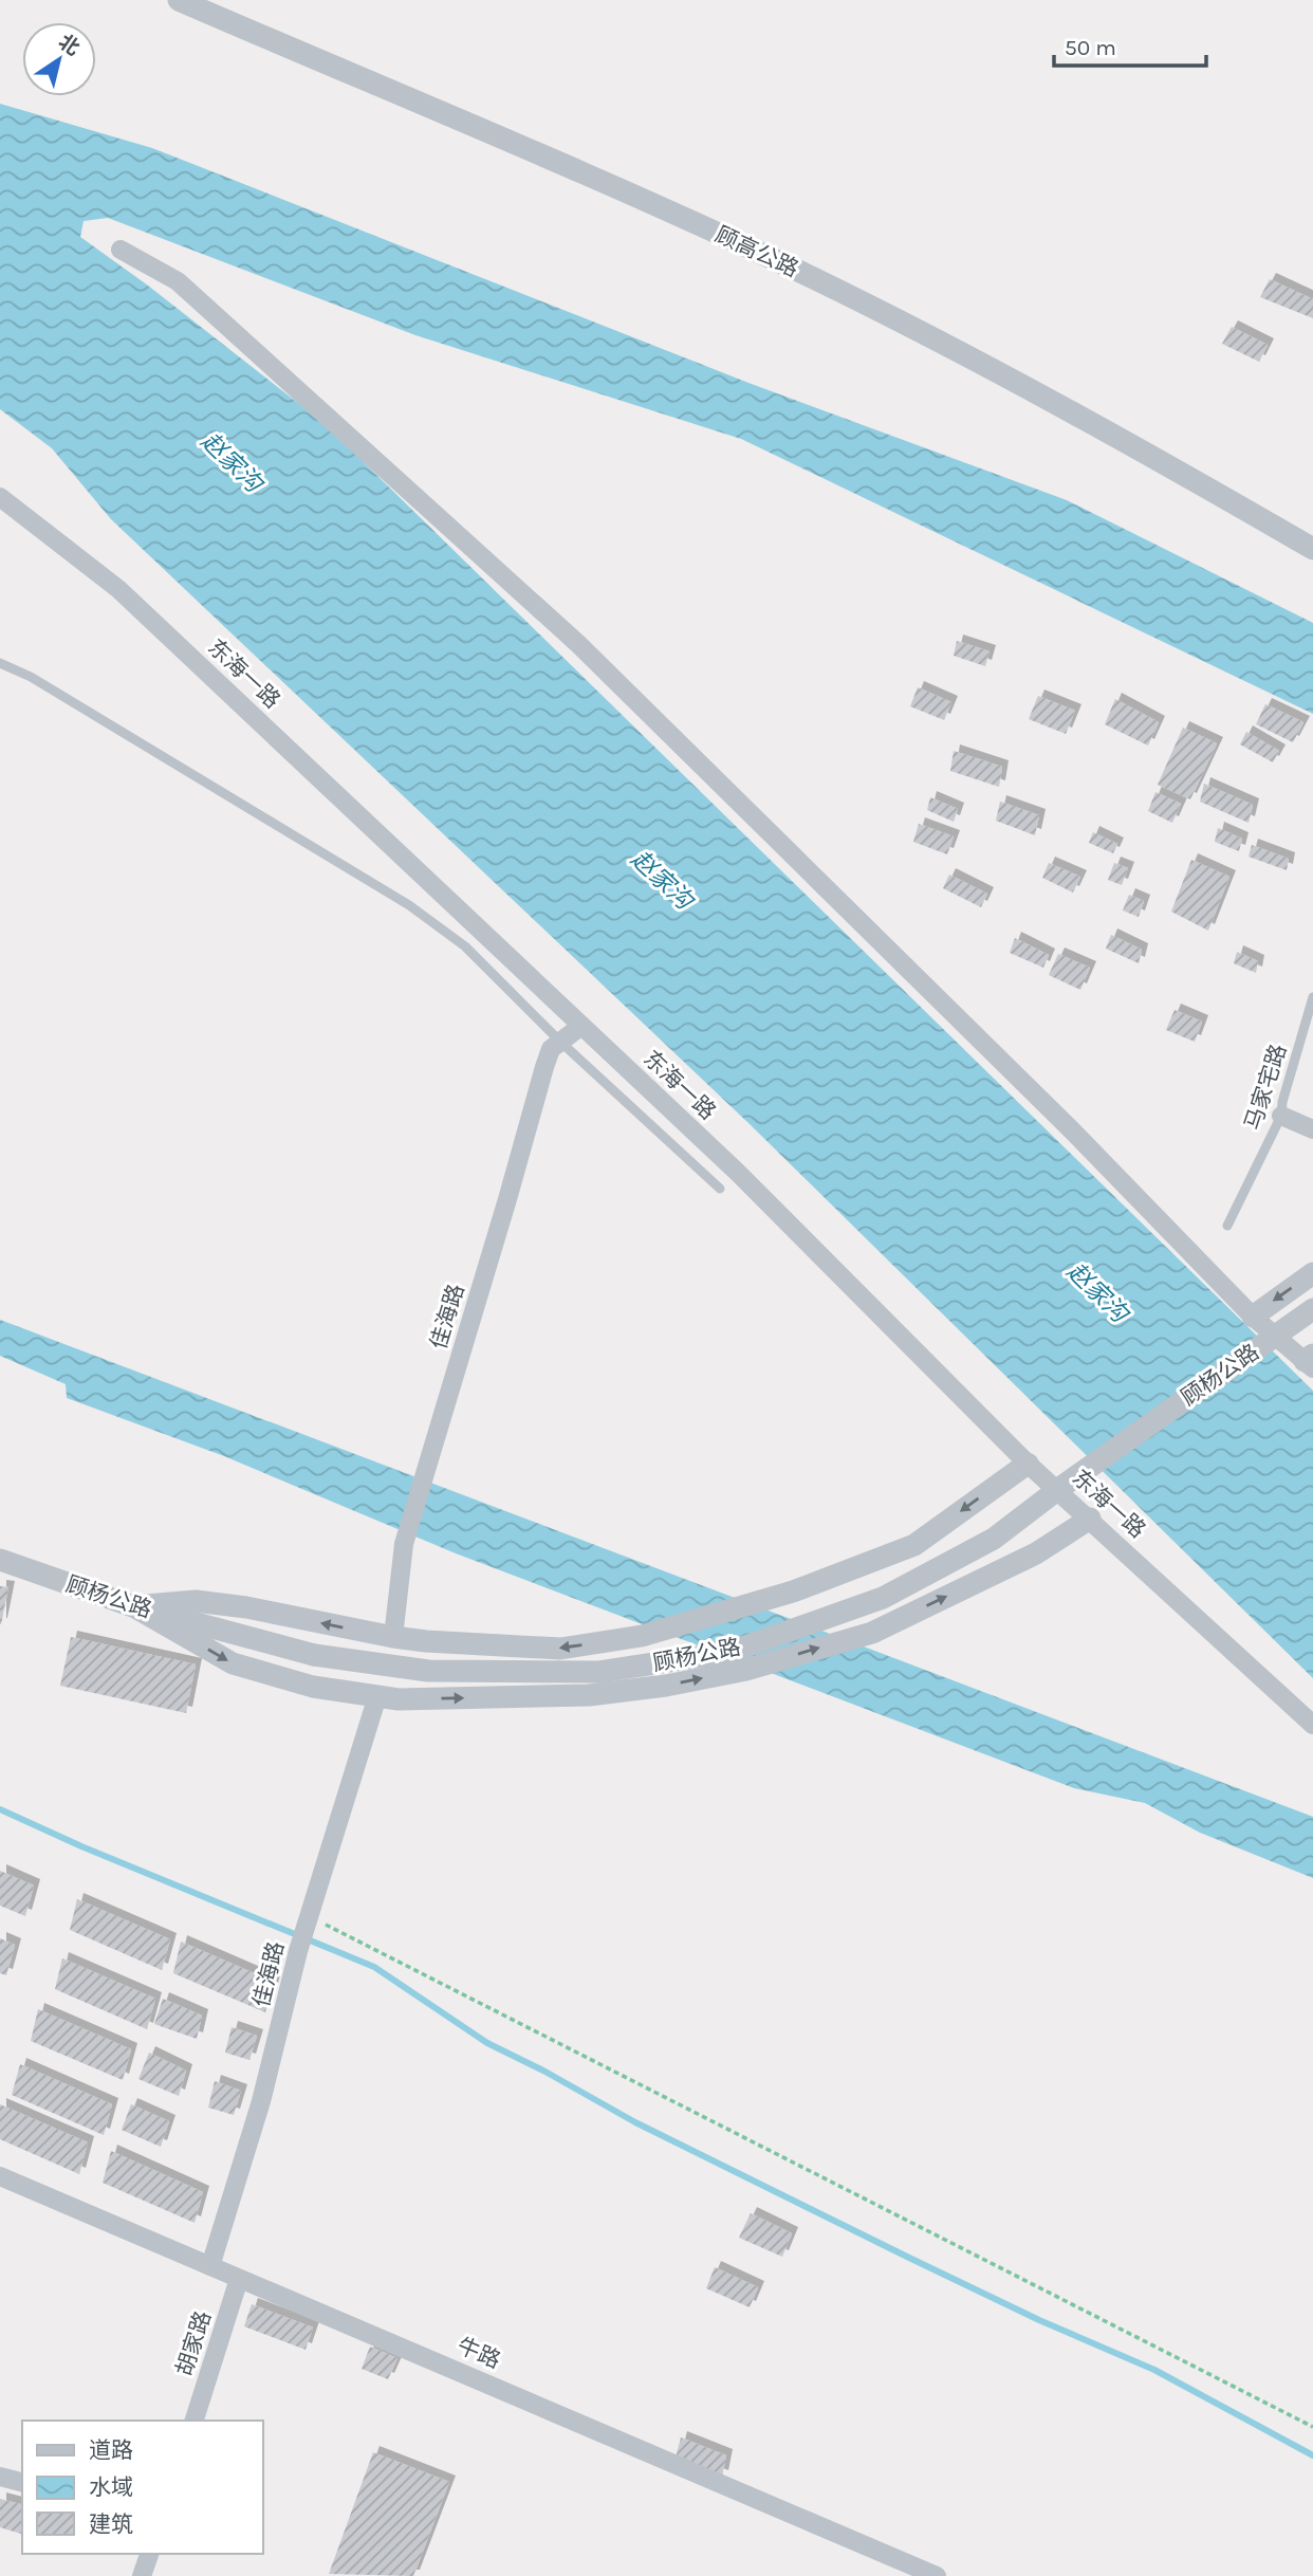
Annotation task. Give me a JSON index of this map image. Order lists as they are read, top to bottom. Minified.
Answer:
{"streets":{"street":["顾高公路","东海一路","佳海路","顾杨公路","胡家路","牛路"],"lane":["马家宅路"]},"crossings":[["东海一路","佳海路"],["佳海路","牛路"],["胡家路","牛路"]],"water":["赵家沟"],"legend":["道路","水域","建筑"],"scale_bar":"50 m","north":"top right"}
